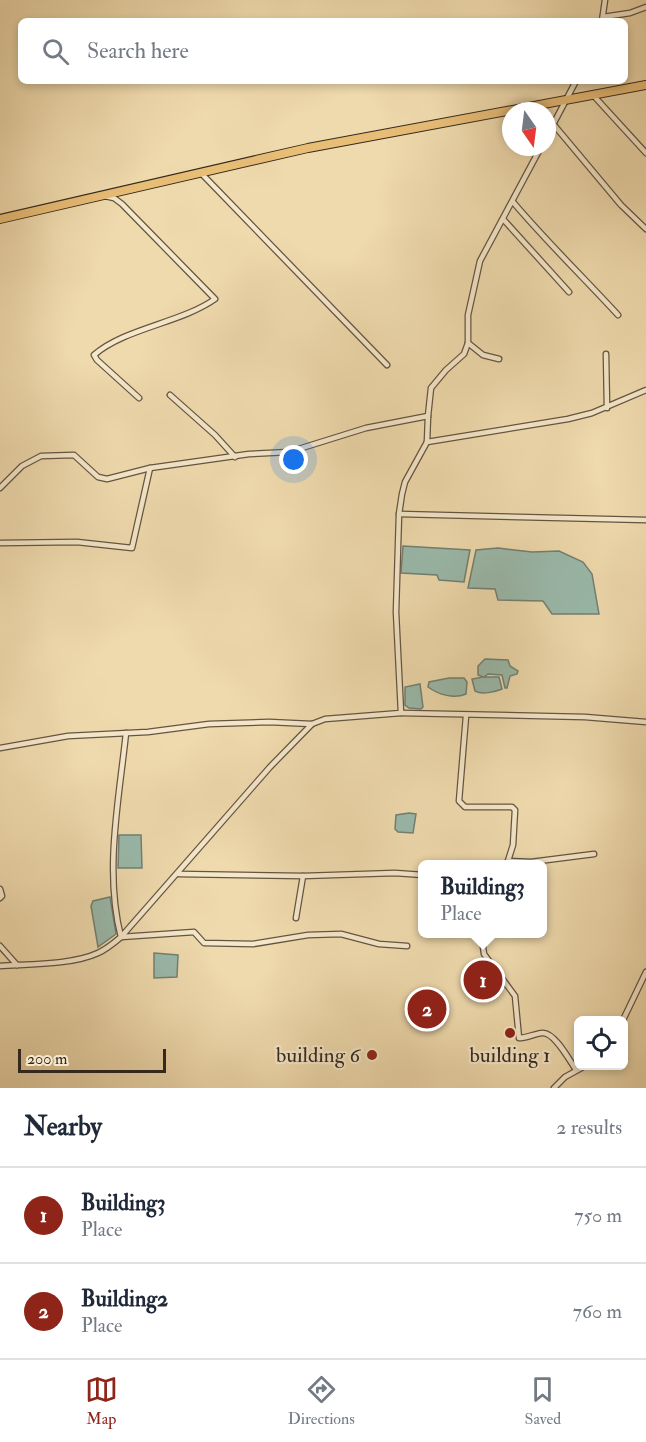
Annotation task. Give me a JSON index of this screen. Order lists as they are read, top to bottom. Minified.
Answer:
{"places":["building 1","building 6"],"scale_bar":"200 m","north":"bottom","page":{"search":"Search here","popup":["Building3","Place"],"pins":["1","2"],"scale":"200 m","heading":["Nearby","2 results"],"list":[{"mark":"1","name":"Building3","note":"Place","value":"750 m"},{"mark":"2","name":"Building2","note":"Place","value":"760 m"}],"nav":["Map","Directions","Saved"]}}
